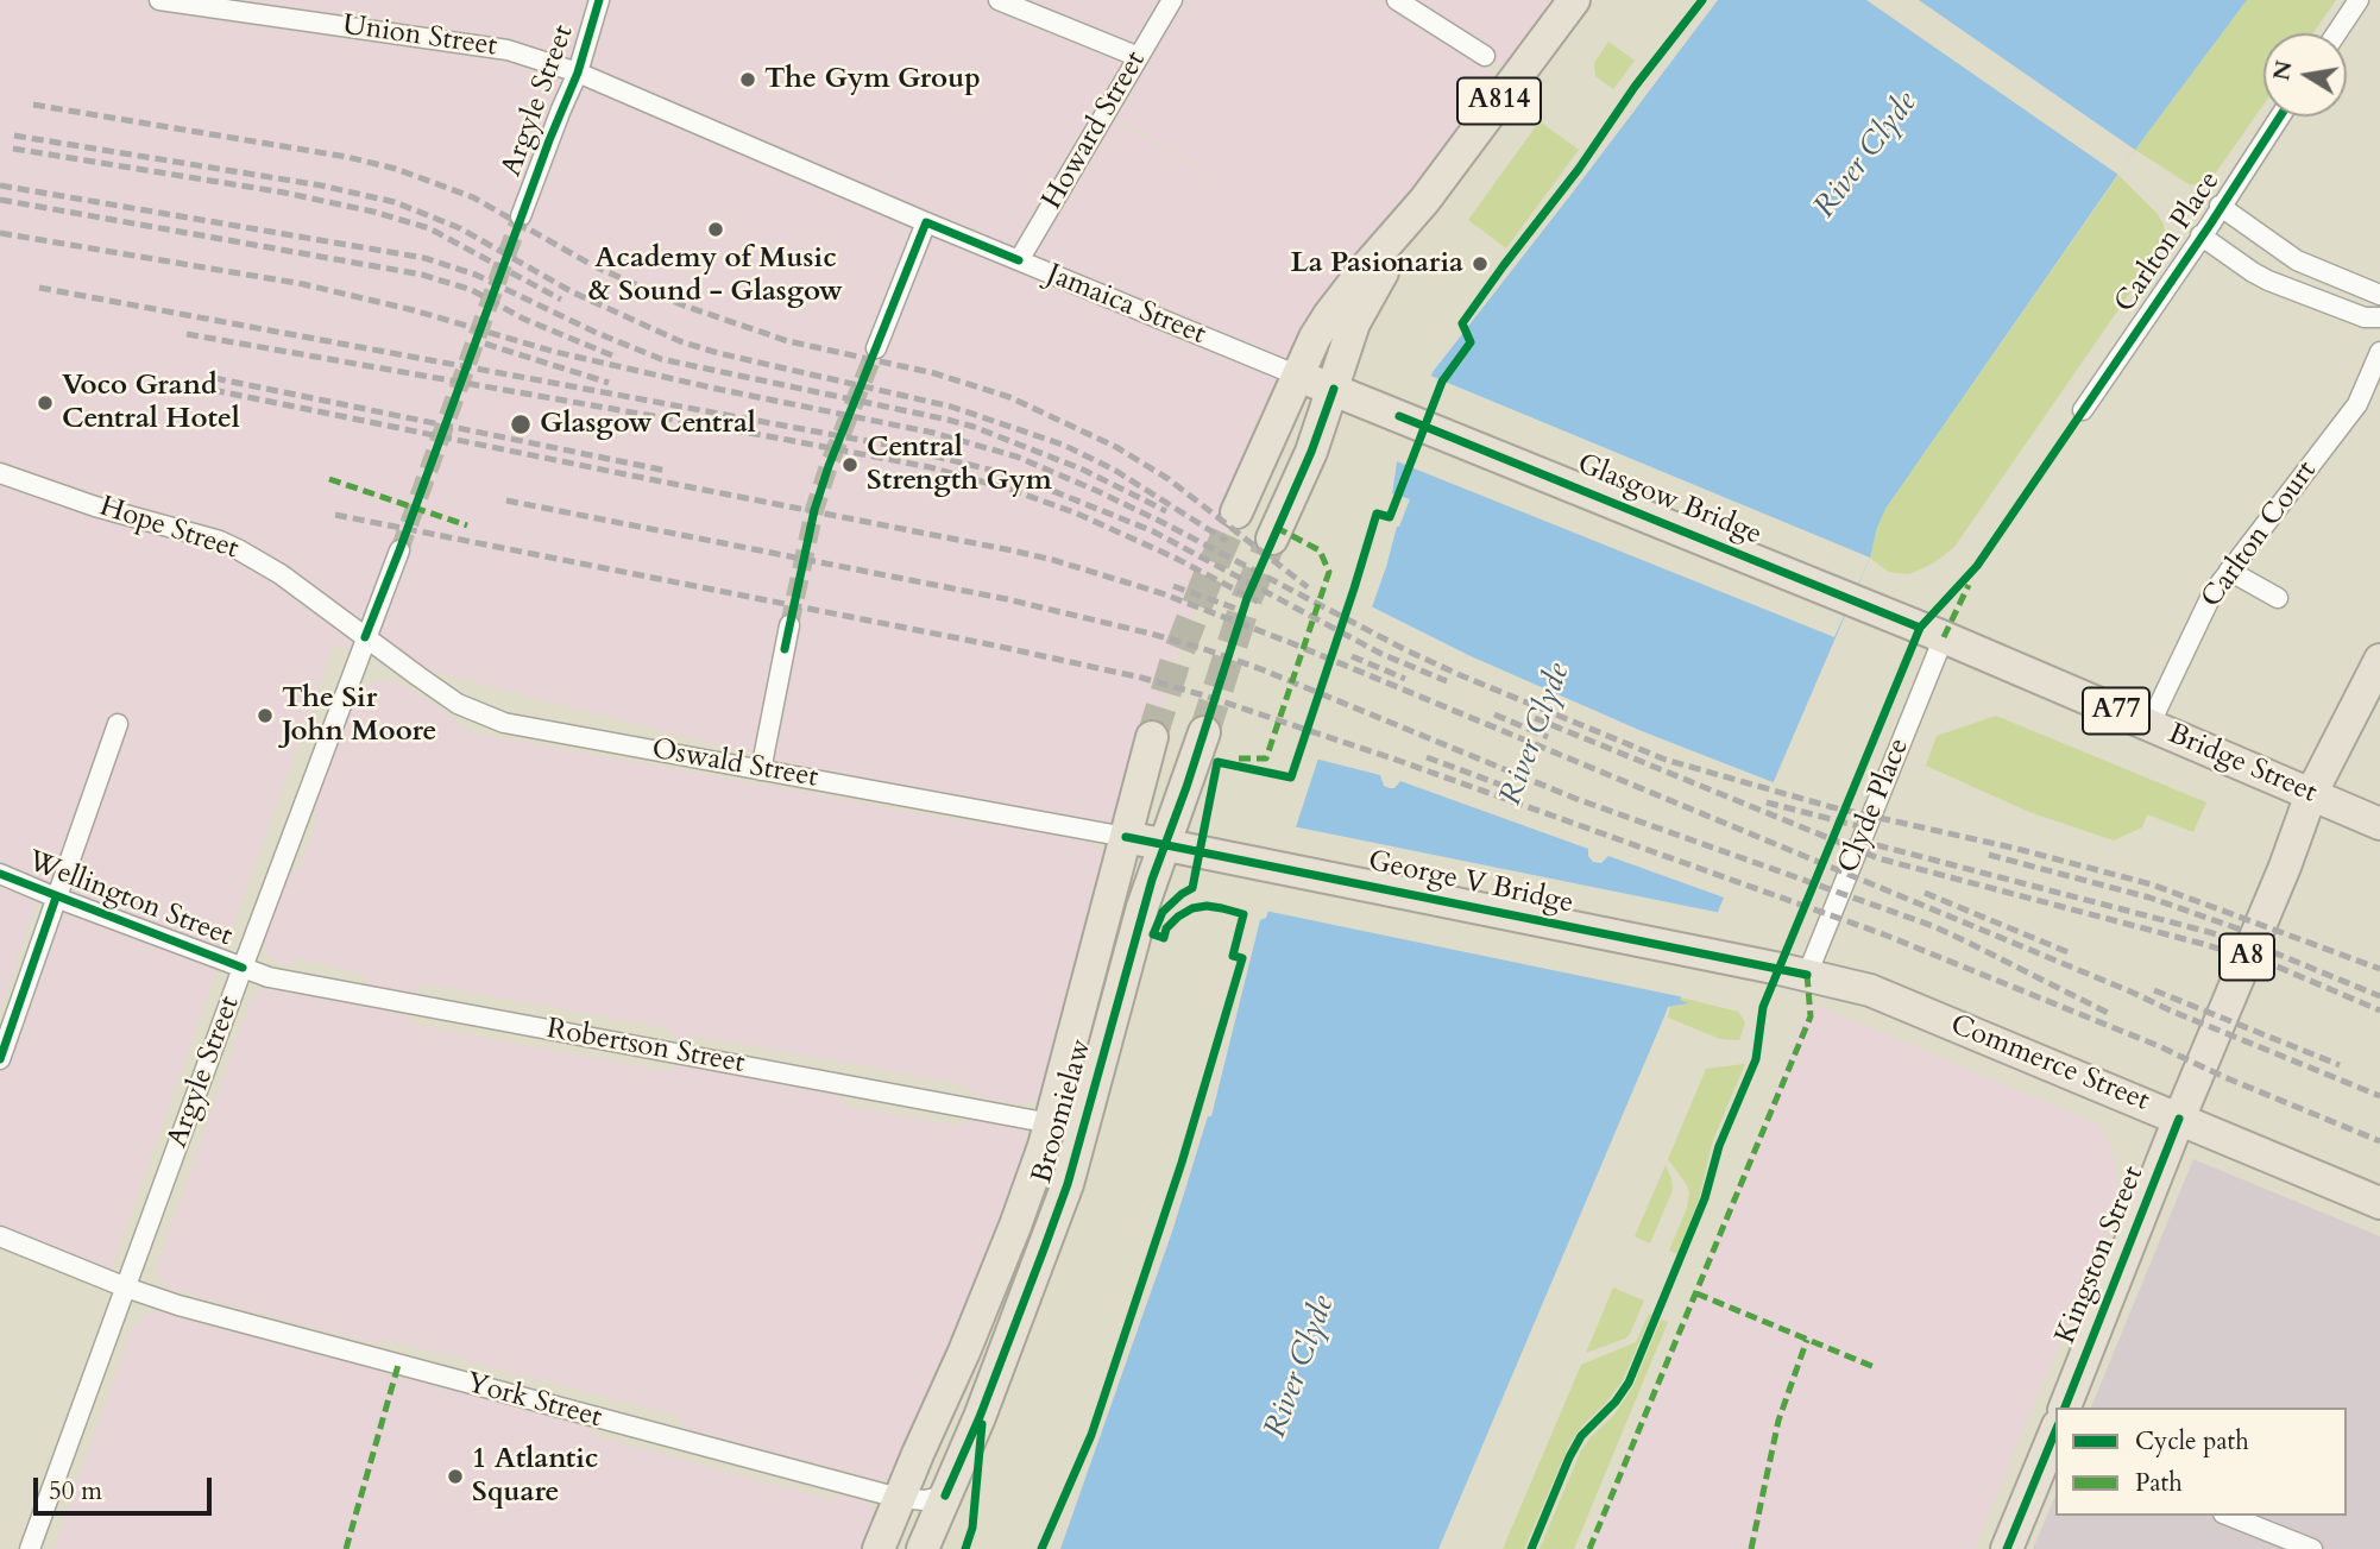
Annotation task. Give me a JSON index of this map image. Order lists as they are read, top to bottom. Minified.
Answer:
{"streets":{"main road":["A814","Jamaica Street","Glasgow Bridge","A77","Bridge Street","George V Bridge","A8","Commerce Street","Broomielaw","Kingston Street"],"street":["Union Street","Argyle Street","Howard Street","Carlton Place","Hope Street","Carlton Court","Oswald Street","Clyde Place","Wellington Street","Robertson Street","York Street"]},"crossings":[["Union Street","Argyle Street"],["Union Street","Jamaica Street"],["Argyle Street","Jamaica Street"],["Argyle Street","Hope Street"],["Argyle Street","Oswald Street"],["Argyle Street","Wellington Street"],["Argyle Street","Robertson Street"],["Argyle Street","York Street"],["A814","Jamaica Street"],["Howard Street","Jamaica Street"],["Jamaica Street","Glasgow Bridge"],["Glasgow Bridge","Bridge Street"],["Glasgow Bridge","Clyde Place"],["Hope Street","Oswald Street"],["Carlton Court","Bridge Street"],["Oswald Street","George V Bridge"],["Oswald Street","Broomielaw"],["Bridge Street","Clyde Place"],["Bridge Street","A8"],["Bridge Street","Kingston Street"],["Clyde Place","George V Bridge"],["Clyde Place","Commerce Street"],["George V Bridge","Commerce Street"],["George V Bridge","Broomielaw"],["Wellington Street","Robertson Street"],["A8","Kingston Street"],["Robertson Street","Broomielaw"],["Commerce Street","Kingston Street"],["Broomielaw","York Street"]],"water":["River Clyde"],"places":["The Gym Group","Academy of Music & Sound - Glasgow","La Pasionaria","Voco Grand Central Hotel","Glasgow Central","Central Strength Gym","The Sir John Moore","1 Atlantic Square"],"legend":["Cycle path","Path"],"scale_bar":"50 m","north":"left"}
